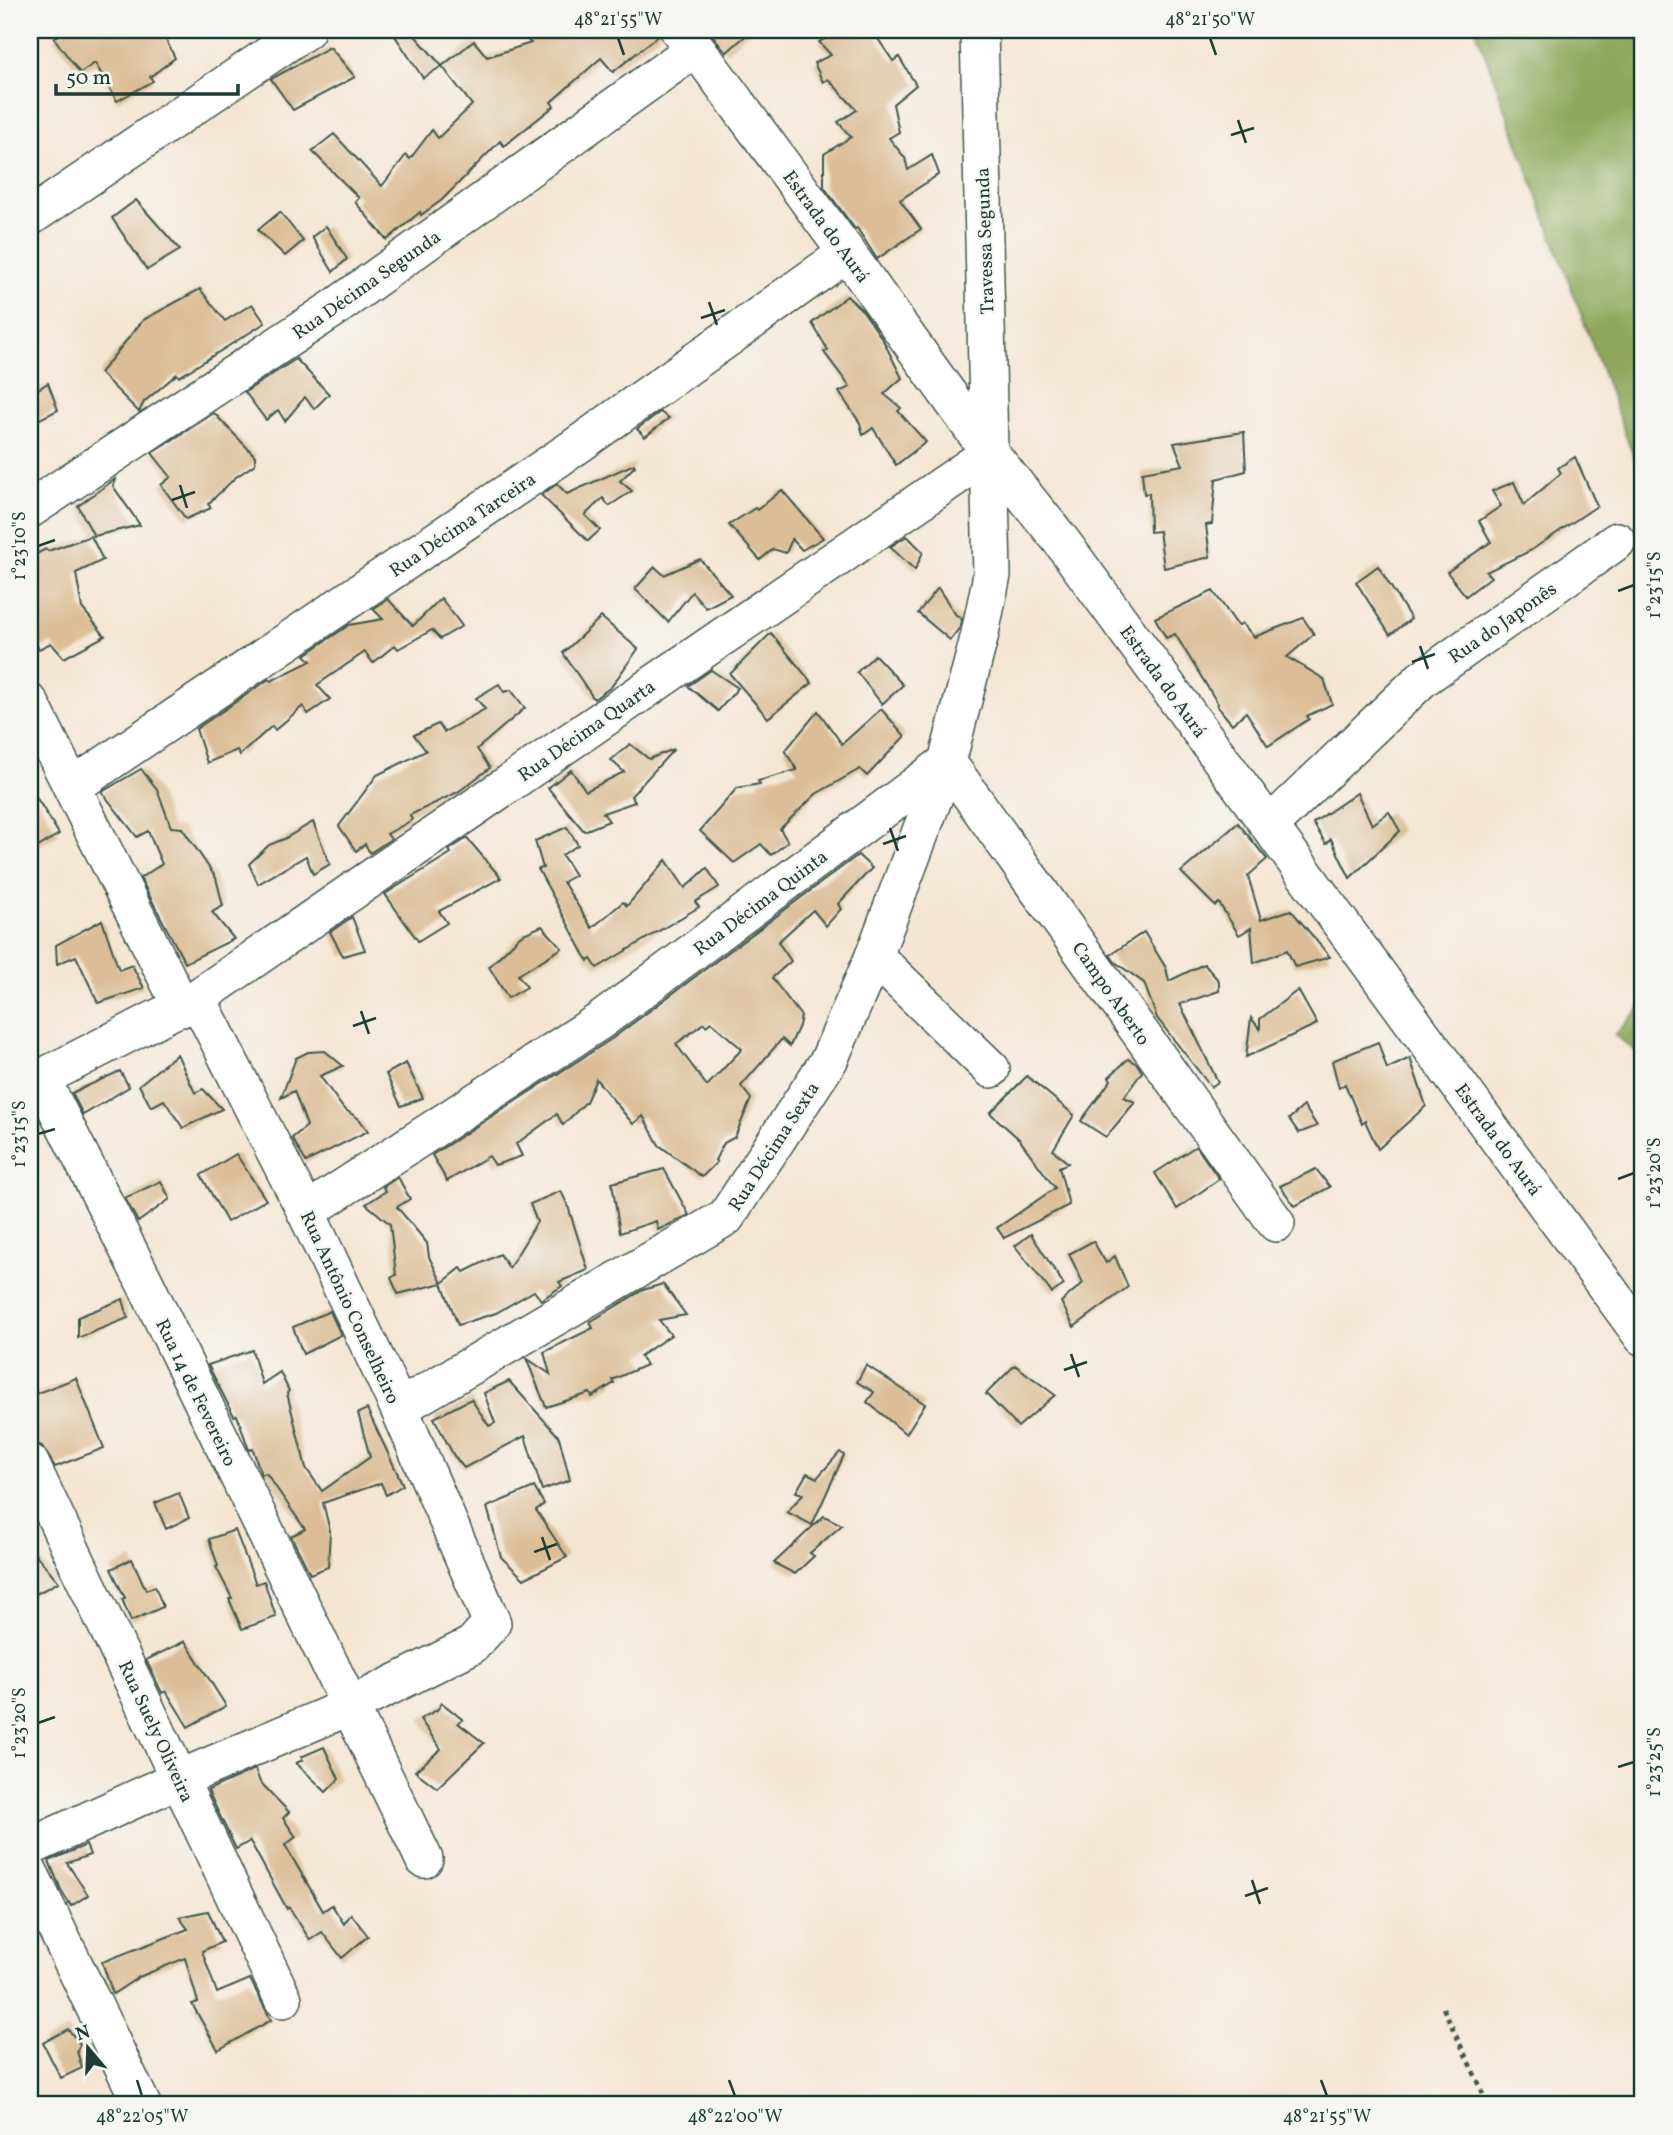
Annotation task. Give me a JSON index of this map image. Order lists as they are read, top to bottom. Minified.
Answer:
{"streets":{"street":["Estrada do Aurá","Travessa Segunda","Rua Décima Segunda","Rua Décima Tarceira","Rua do Japonês","Rua Décima Quarta","Rua Décima Quinta","Campo Aberto","Rua Décima Sexta","Rua Antônio Conselheiro","Rua 14 de Fevereiro","Rua Suely Oliveira"]},"crossings":[["Estrada do Aurá","Travessa Segunda"],["Estrada do Aurá","Rua Décima Segunda"],["Estrada do Aurá","Rua Décima Tarceira"],["Estrada do Aurá","Rua do Japonês"],["Estrada do Aurá","Rua Décima Quarta"],["Travessa Segunda","Rua Décima Quarta"],["Rua Décima Tarceira","Rua Antônio Conselheiro"],["Rua Décima Quarta","Rua Antônio Conselheiro"],["Rua Décima Quarta","Rua 14 de Fevereiro"],["Rua Décima Quinta","Campo Aberto"],["Rua Décima Quinta","Rua Décima Sexta"],["Rua Décima Quinta","Rua Antônio Conselheiro"],["Campo Aberto","Rua Décima Sexta"],["Rua Décima Sexta","Rua Antônio Conselheiro"],["Rua Antônio Conselheiro","Rua 14 de Fevereiro"]],"scale_bar":"50 m","north":"top","coordinates":["48°21'55\"W","48°21'50\"W","1°23'10\"S","1°23'15\"S","1°23'20\"S","1°23'25\"S","48°22'05\"W","48°22'00\"W"]}
